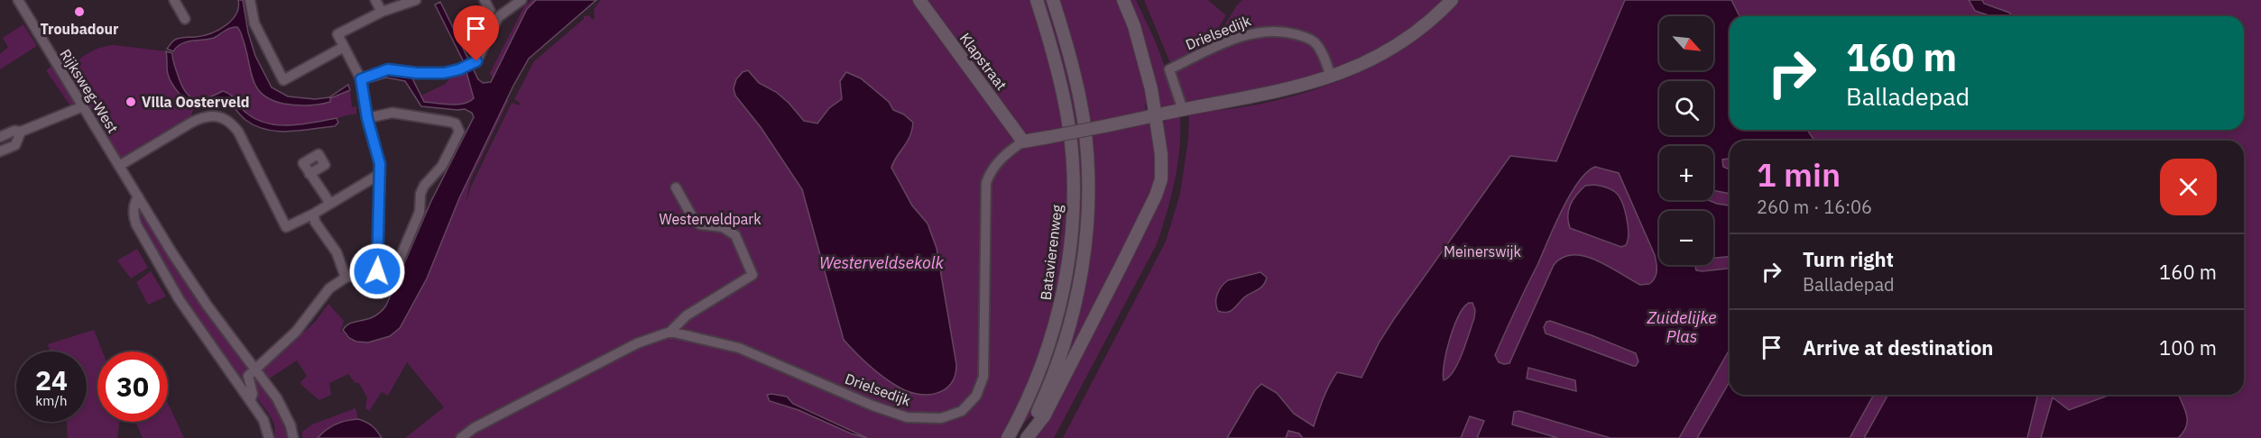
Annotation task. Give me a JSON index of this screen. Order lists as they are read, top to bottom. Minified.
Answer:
{"streets":{"main road":["Drielsedijk","Klapstraat","Batavierenweg"],"street":["Rijksweg-West"]},"crossings":[["Drielsedijk","Klapstraat"]],"water":["Westerveldsekolk","Zuidelijke Plas"],"parks":["Westerveldpark","Meinerswijk"],"places":["Troubadour","Villa Oosterveld"],"north":"bottom right","page":{"map_buttons":["+","−"],"turn":["160 m","Balladepad"],"heading":["1 min","260 m · 16:06"],"list":[{"name":"Turn right","note":"Balladepad","value":"160 m"},{"name":"Arrive at destination","value":"100 m"}],"speed":"24 km/h","limit":"30"}}
